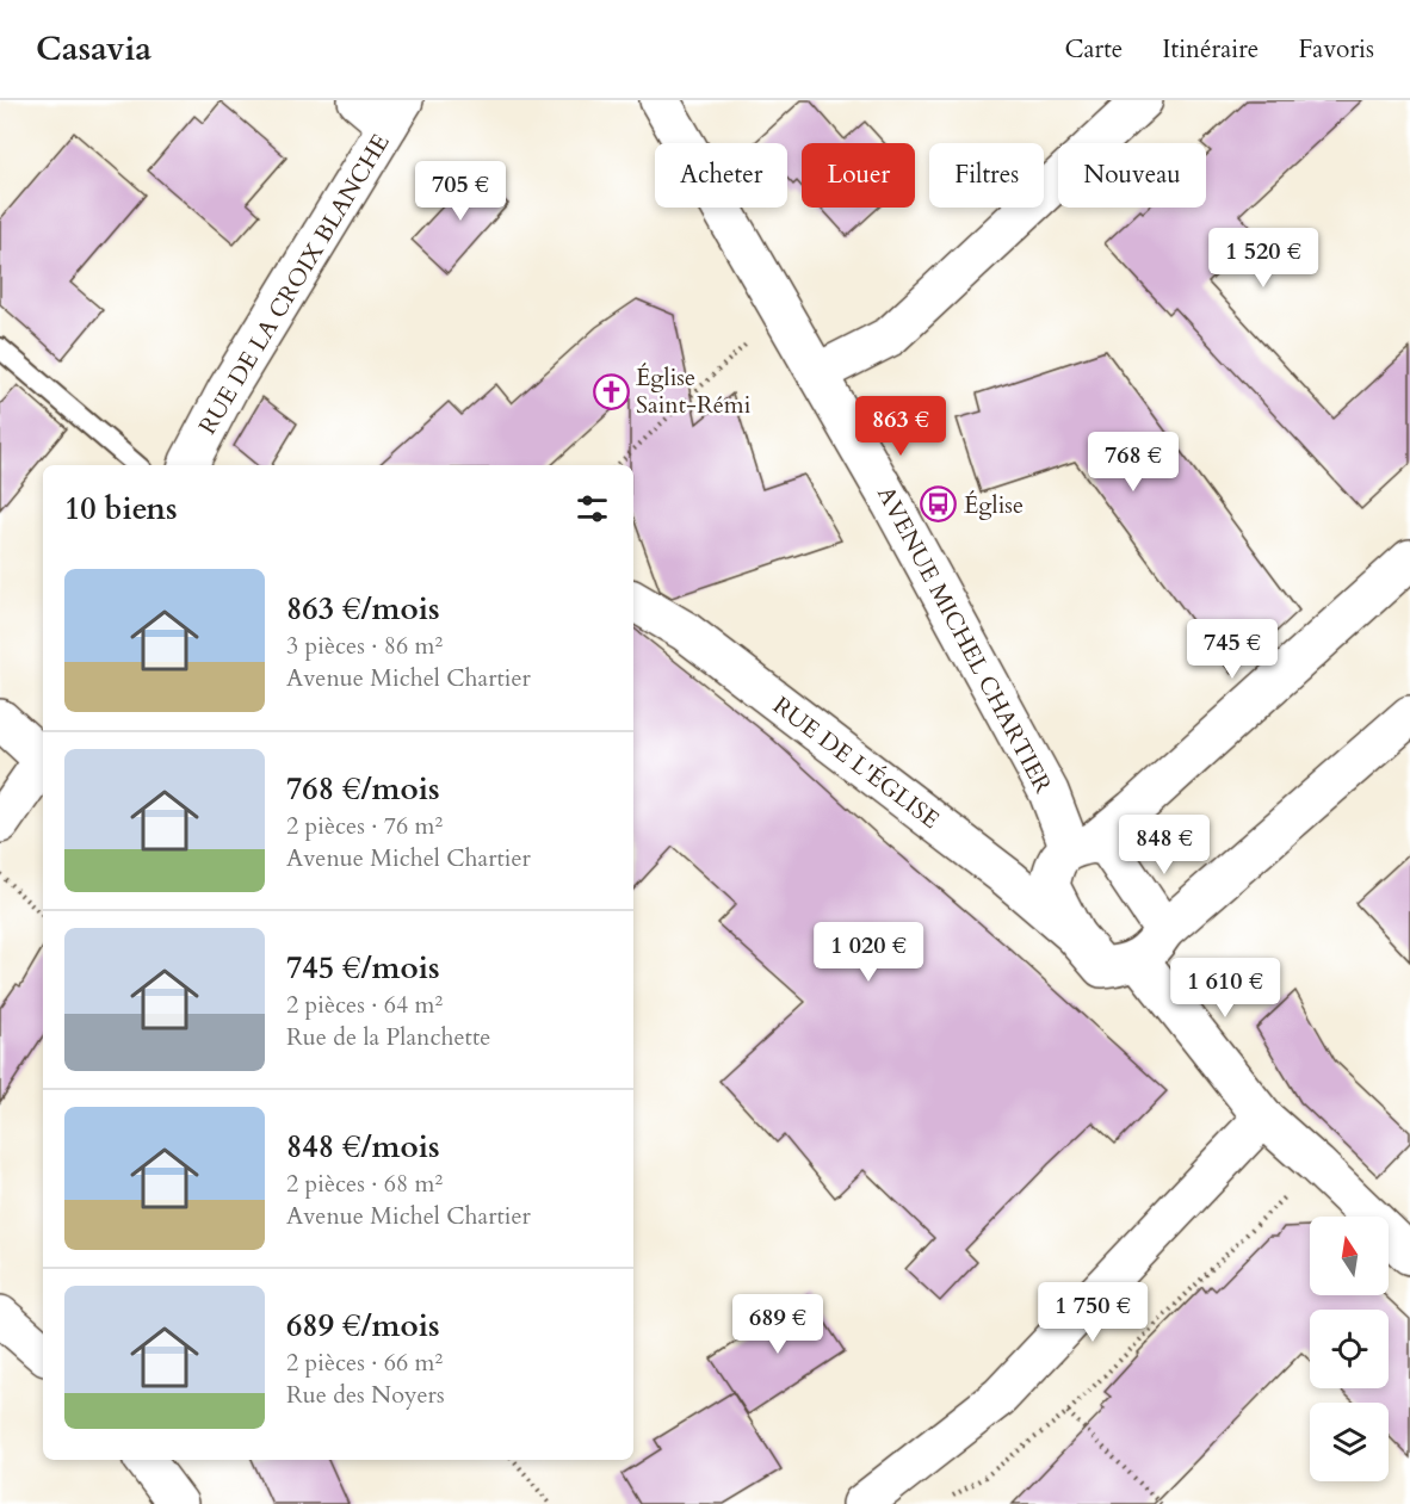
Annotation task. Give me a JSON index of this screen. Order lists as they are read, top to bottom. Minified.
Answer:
{"streets":{"street":["RUE DE LA CROIX BLANCHE","AVENUE MICHEL CHARTIER","RUE DE L'ÉGLISE"]},"places":{"church":["Église Saint-Rémi"],"bus stop":["Église"]},"north":"top","page":{"header":"Casavia","nav":["Carte","Itinéraire","Favoris"],"chip":["Acheter","Louer","Filtres","Nouveau"],"price":["705 €","1 520 €","863 €","768 €","745 €","848 €","1 020 €","1 610 €","1 750 €","689 €"],"heading":"10 biens","list":[{"name":"863 €/mois","note":"3 pièces · 86 m² · Avenue Michel Chartier"},{"name":"768 €/mois","note":"2 pièces · 76 m² · Avenue Michel Chartier"},{"name":"745 €/mois","note":"2 pièces · 64 m² · Rue de la Planchette"},{"name":"848 €/mois","note":"2 pièces · 68 m² · Avenue Michel Chartier"},{"name":"689 €/mois","note":"2 pièces · 66 m² · Rue des Noyers"}]}}
